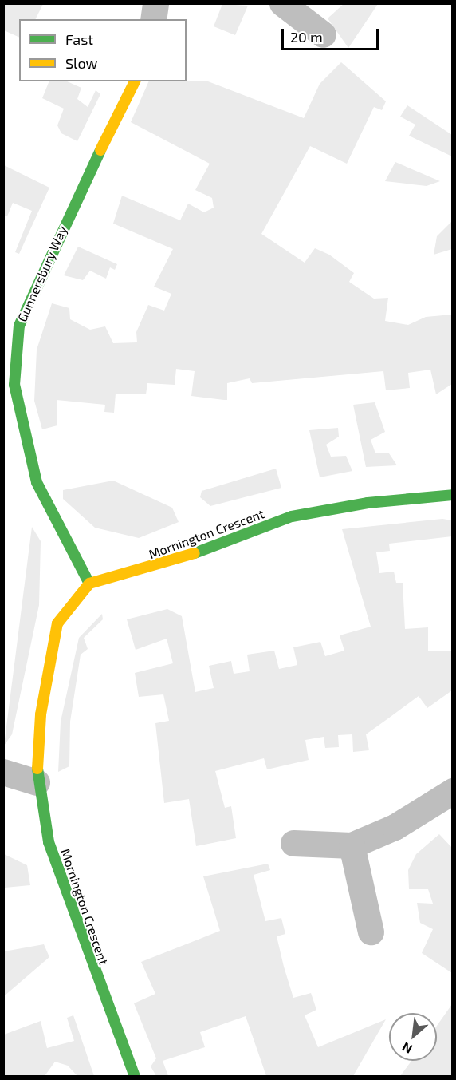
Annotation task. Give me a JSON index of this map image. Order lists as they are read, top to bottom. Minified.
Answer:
{"streets":{"street":["Gunnersbury Way","Mornington Crescent"]},"crossings":[["Gunnersbury Way","Mornington Crescent"]],"legend":["Fast","Slow"],"scale_bar":"20 m","north":"bottom left"}
